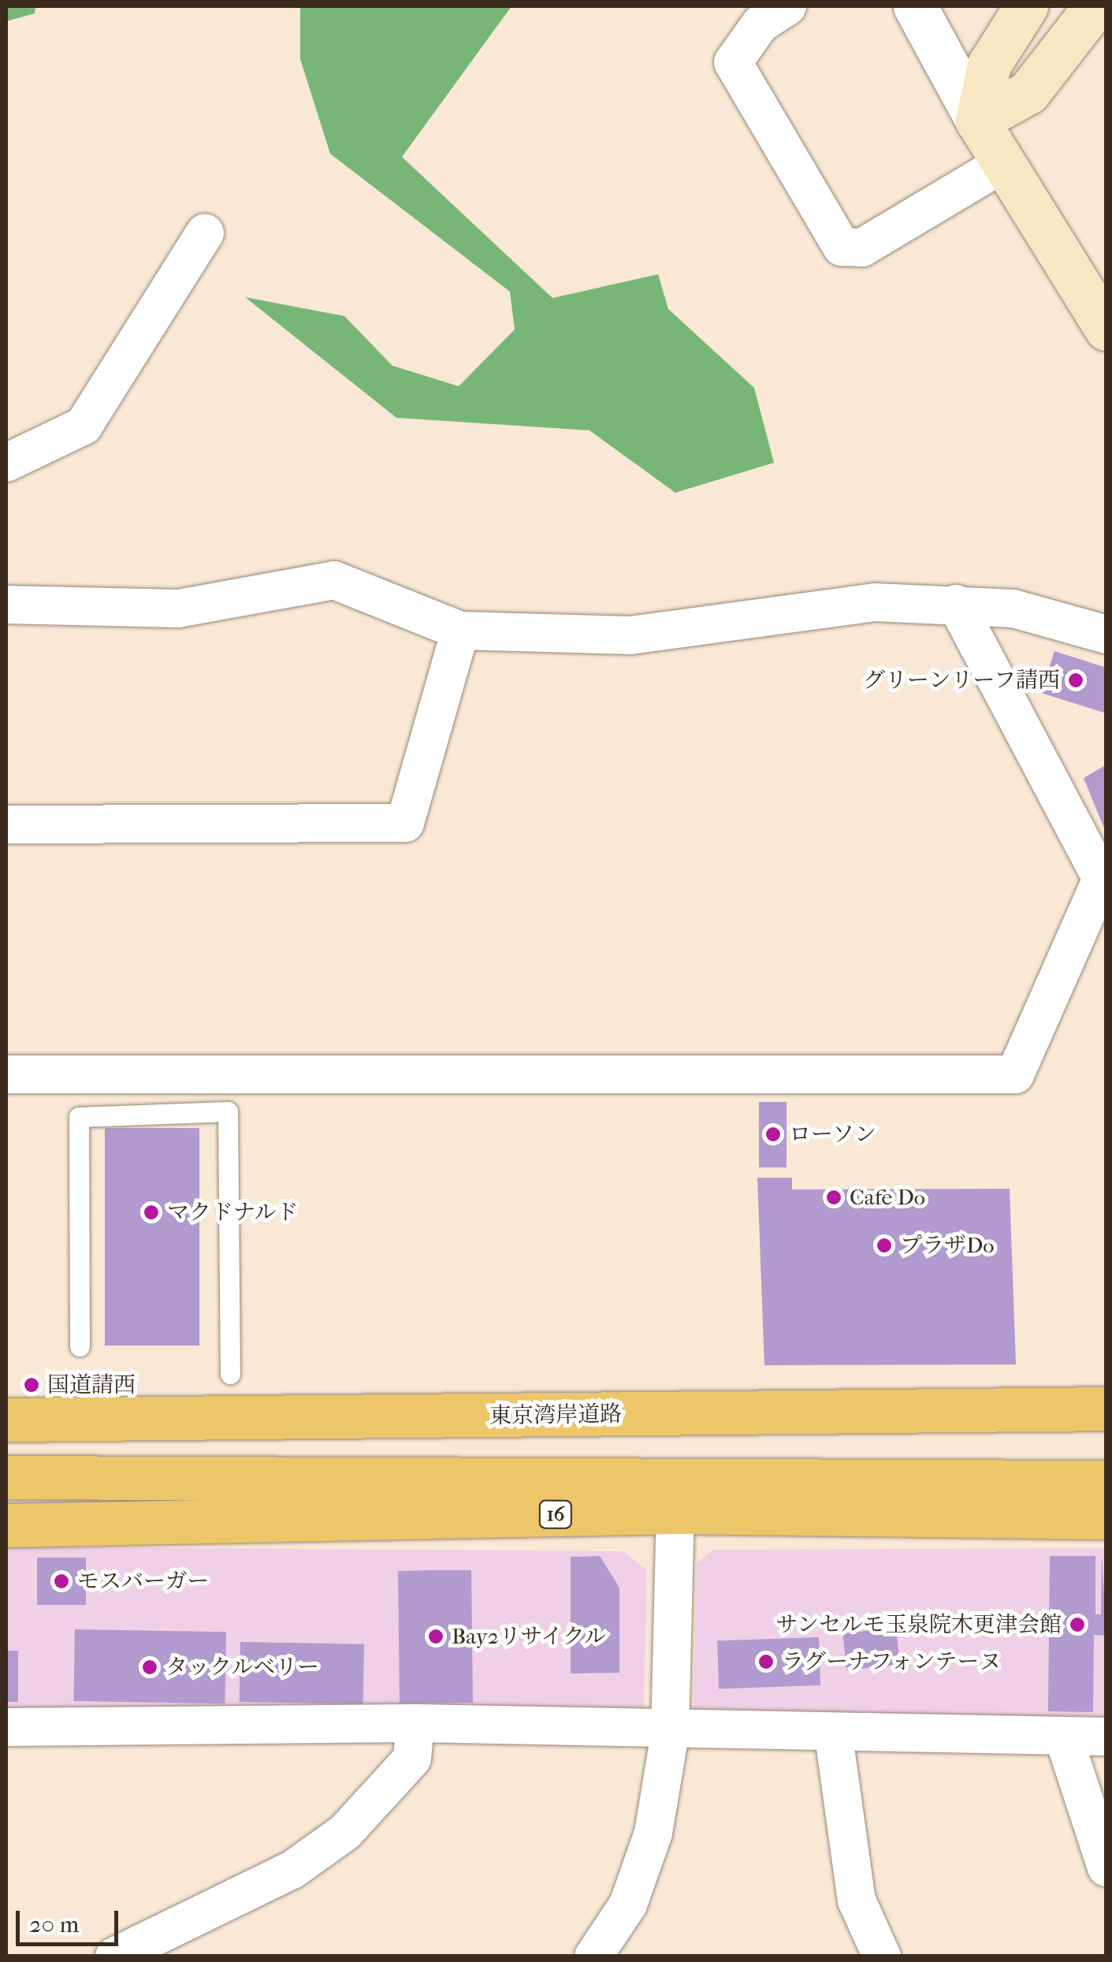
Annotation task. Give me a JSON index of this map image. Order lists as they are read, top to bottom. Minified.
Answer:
{"streets":{"highway":["東京湾岸道路","16"]},"places":["グリーンリーフ請西","ローソン","Cafe Do","マクドナルド","プラザDo","国道請西","モスバーガー","サンセルモ玉泉院木更津会館","Bay2リサイクル","ラグーナフォンテーヌ","タックルベリー"],"scale_bar":"20 m"}
